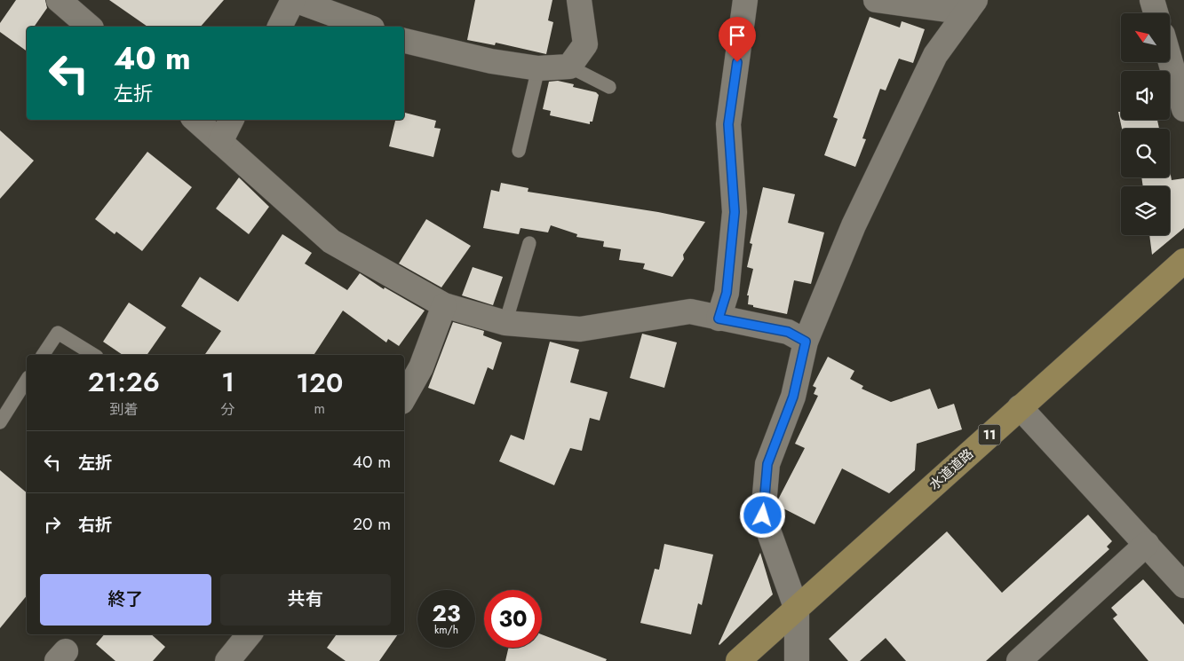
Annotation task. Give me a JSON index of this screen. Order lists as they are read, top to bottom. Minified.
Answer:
{"streets":{"main road":["11","水道道路"]},"north":"top left","page":{"turn":["40 m","左折"],"eta":["21:26","到着","1","分","120","m"],"list":[{"name":"左折","value":"40 m"},{"name":"右折","value":"20 m"}],"buttons":["終了","共有"],"speed":"23 km/h","limit":"30"}}
